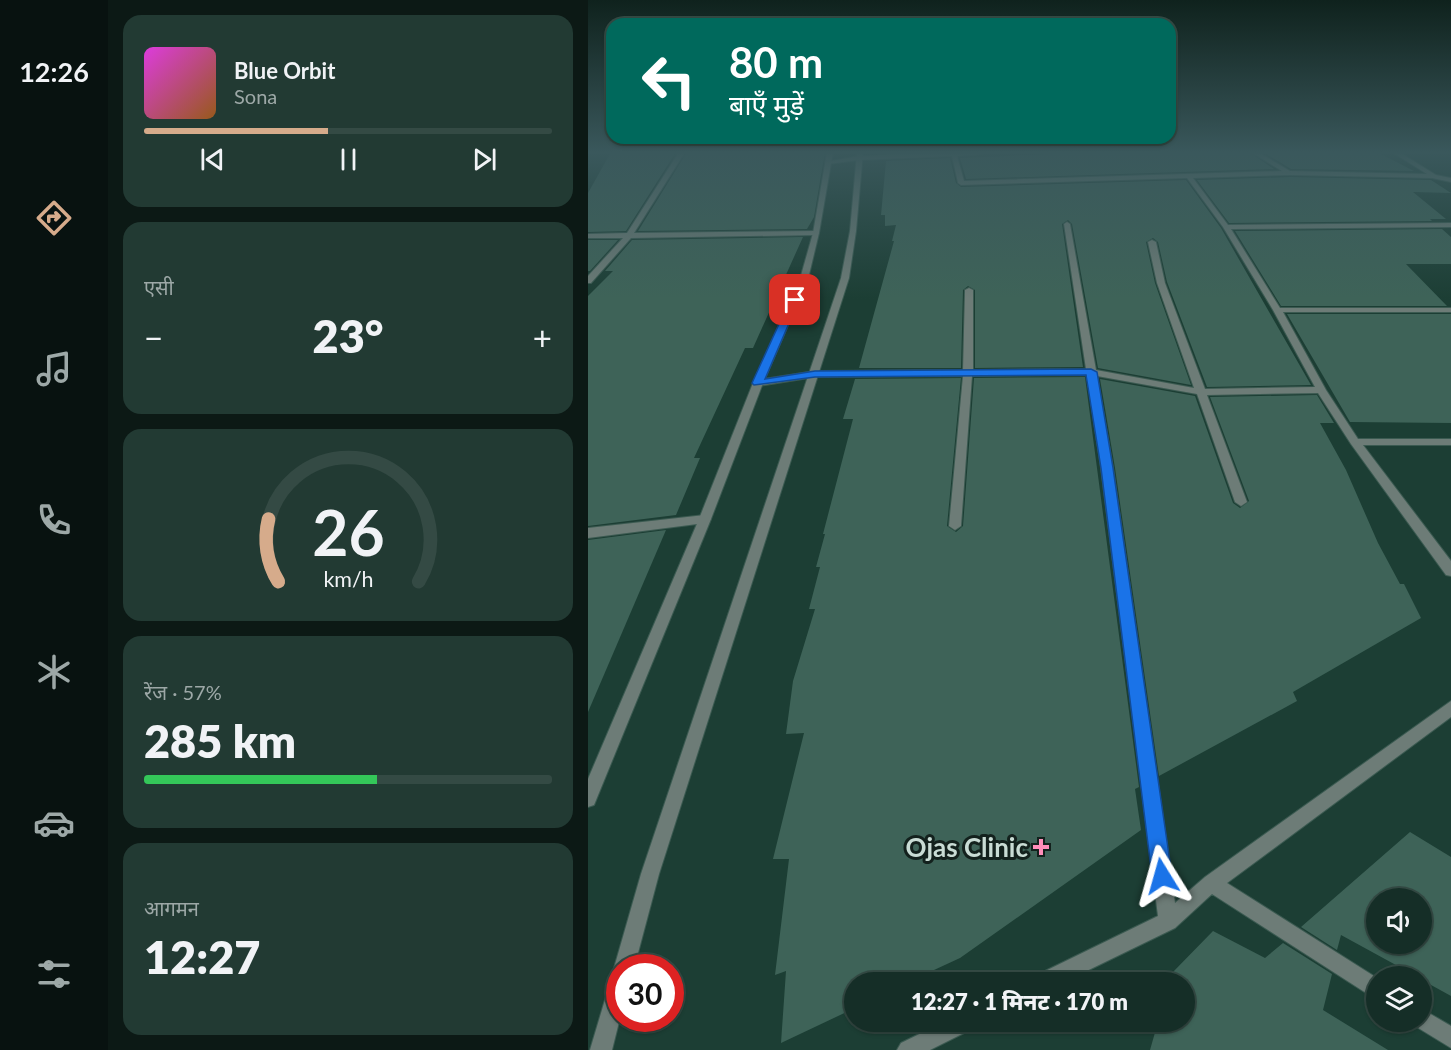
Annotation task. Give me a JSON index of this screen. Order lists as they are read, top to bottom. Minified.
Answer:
{"places":{"health":["Ojas Clinic"]},"page":{"tabs":"12:26","turn":["80 m","बाएँ मुड़ें"],"song":["Blue Orbit","Sona"],"tile":["एसी",["रेंज · 57%","285 km"],["आगमन","12:27"]],"heat":["−","23°","+"],"limit":"30","trip":"12:27 · 1 मिनट · 170 m","gauge":["26","km/h"]}}
